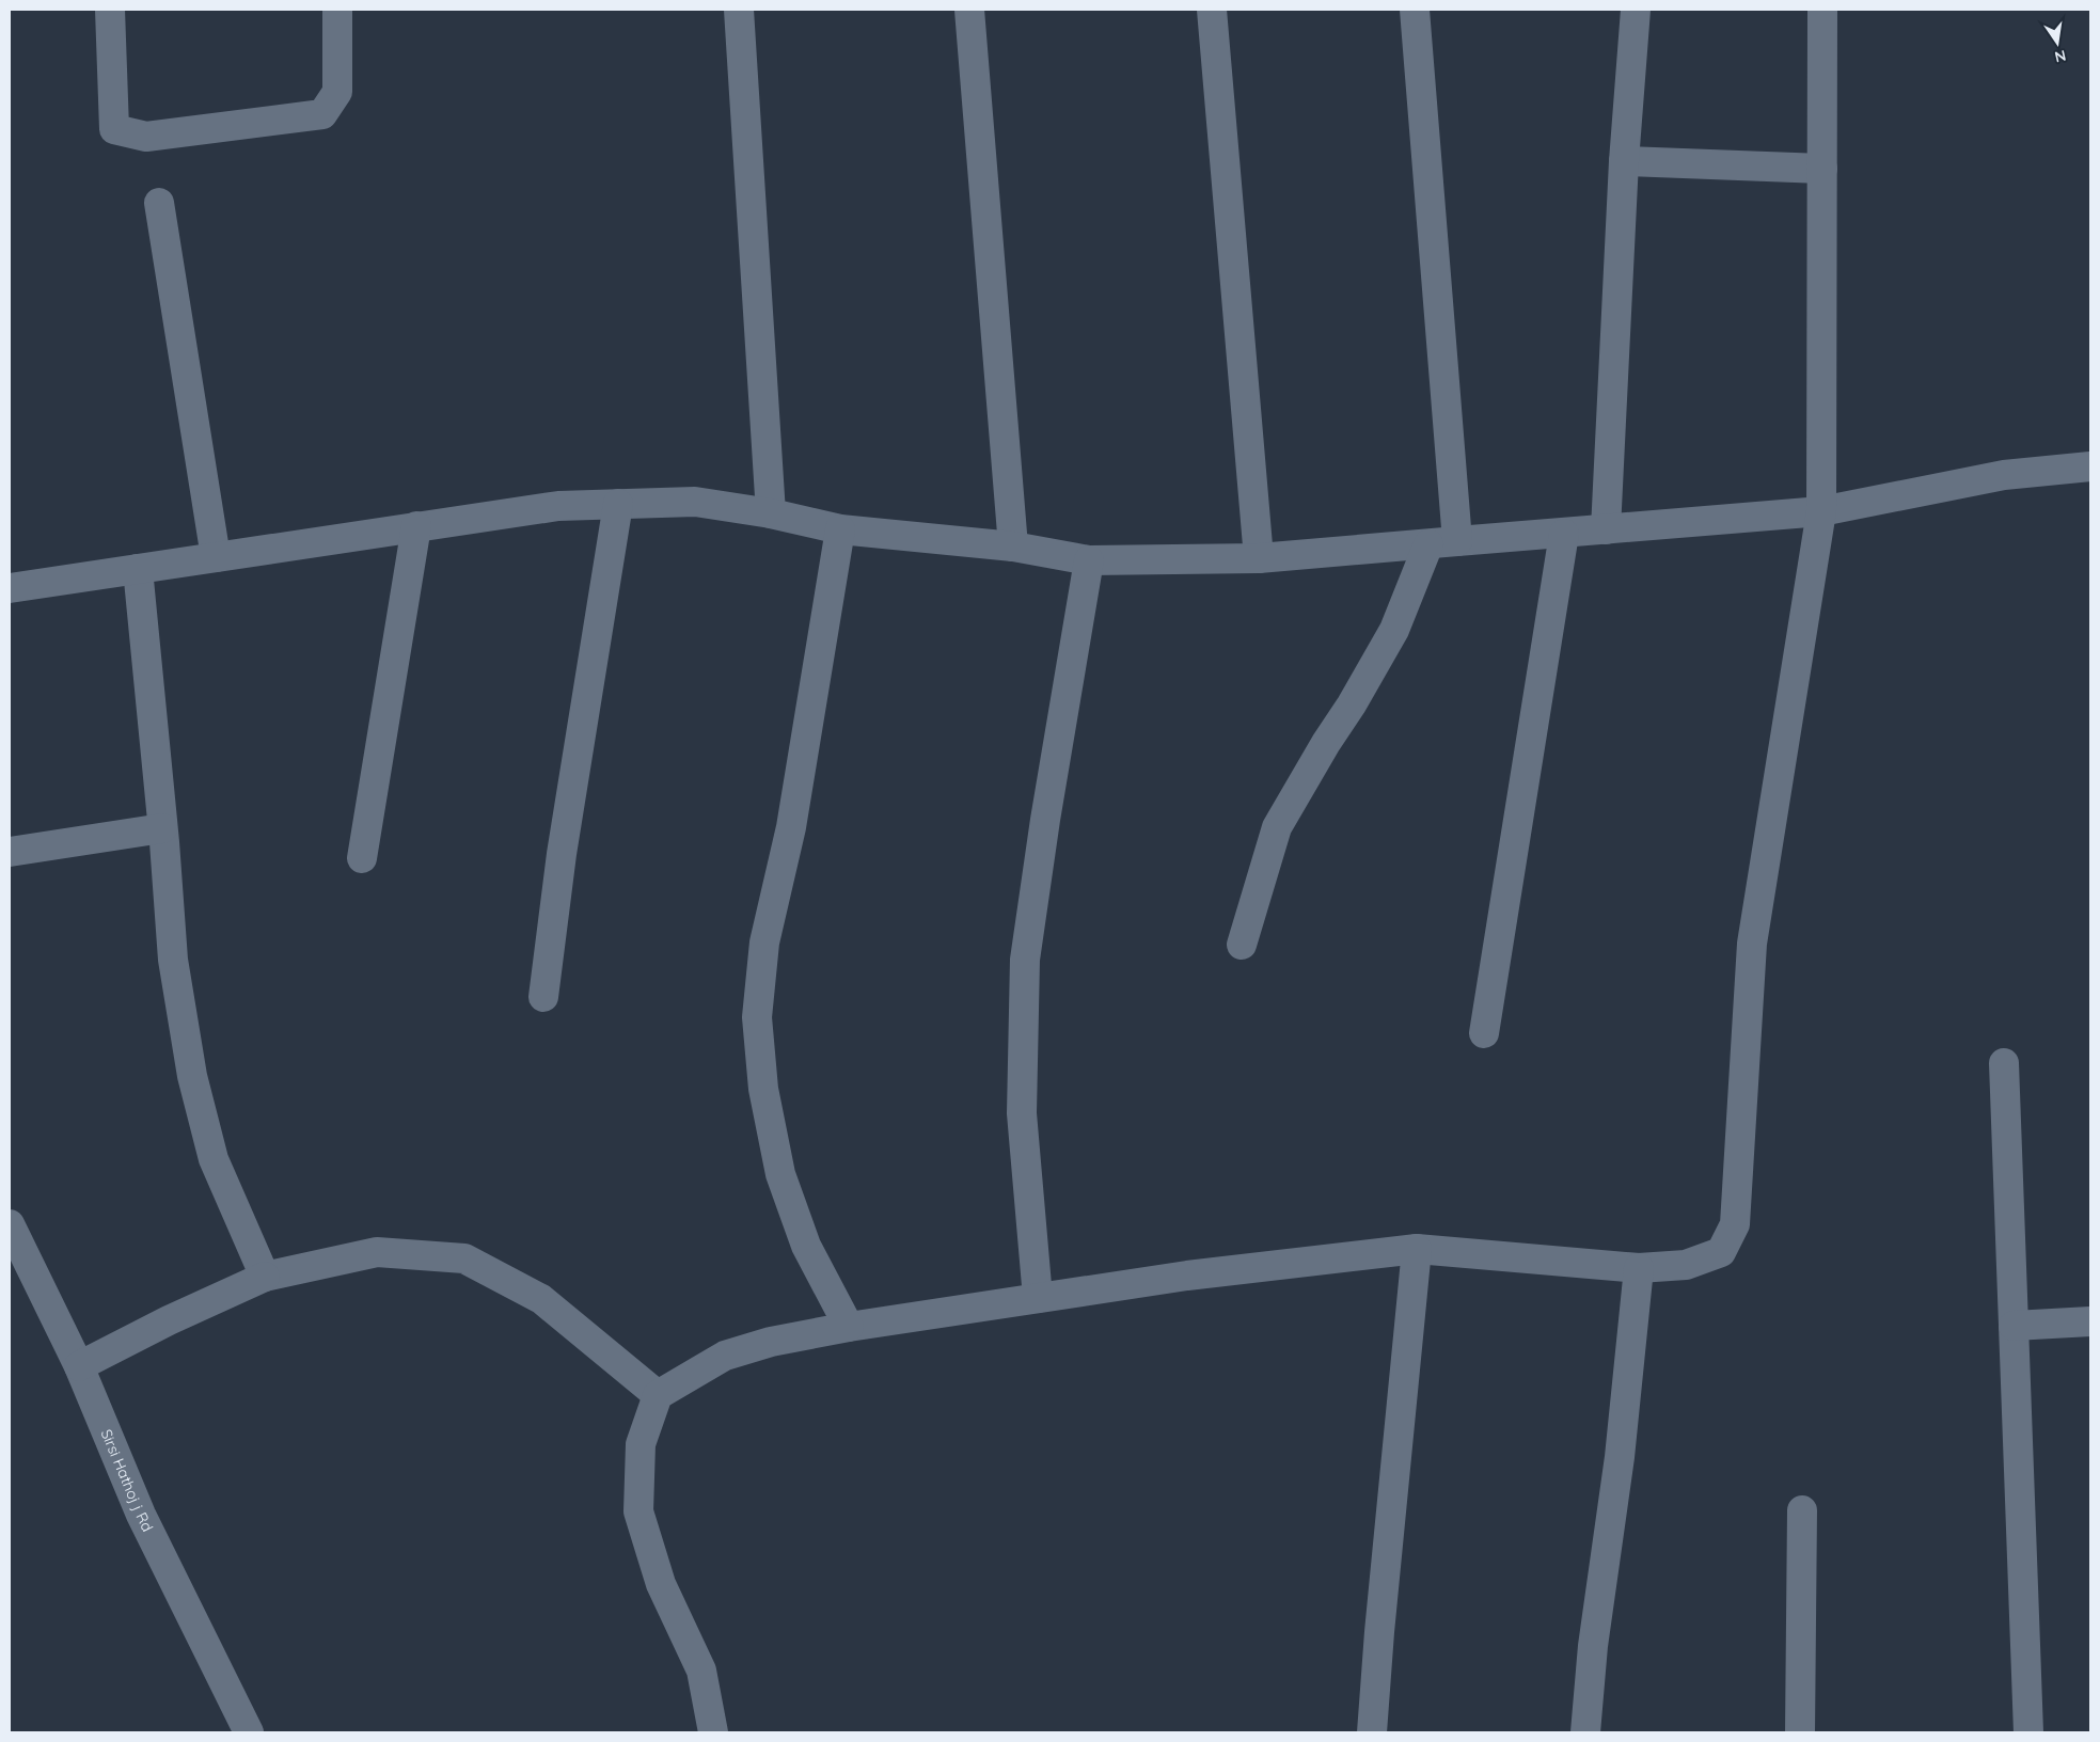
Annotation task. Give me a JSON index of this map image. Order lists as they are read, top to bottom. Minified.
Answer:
{"streets":{"street":["Sirsi Hathoj j Rd"]},"north":"bottom"}
